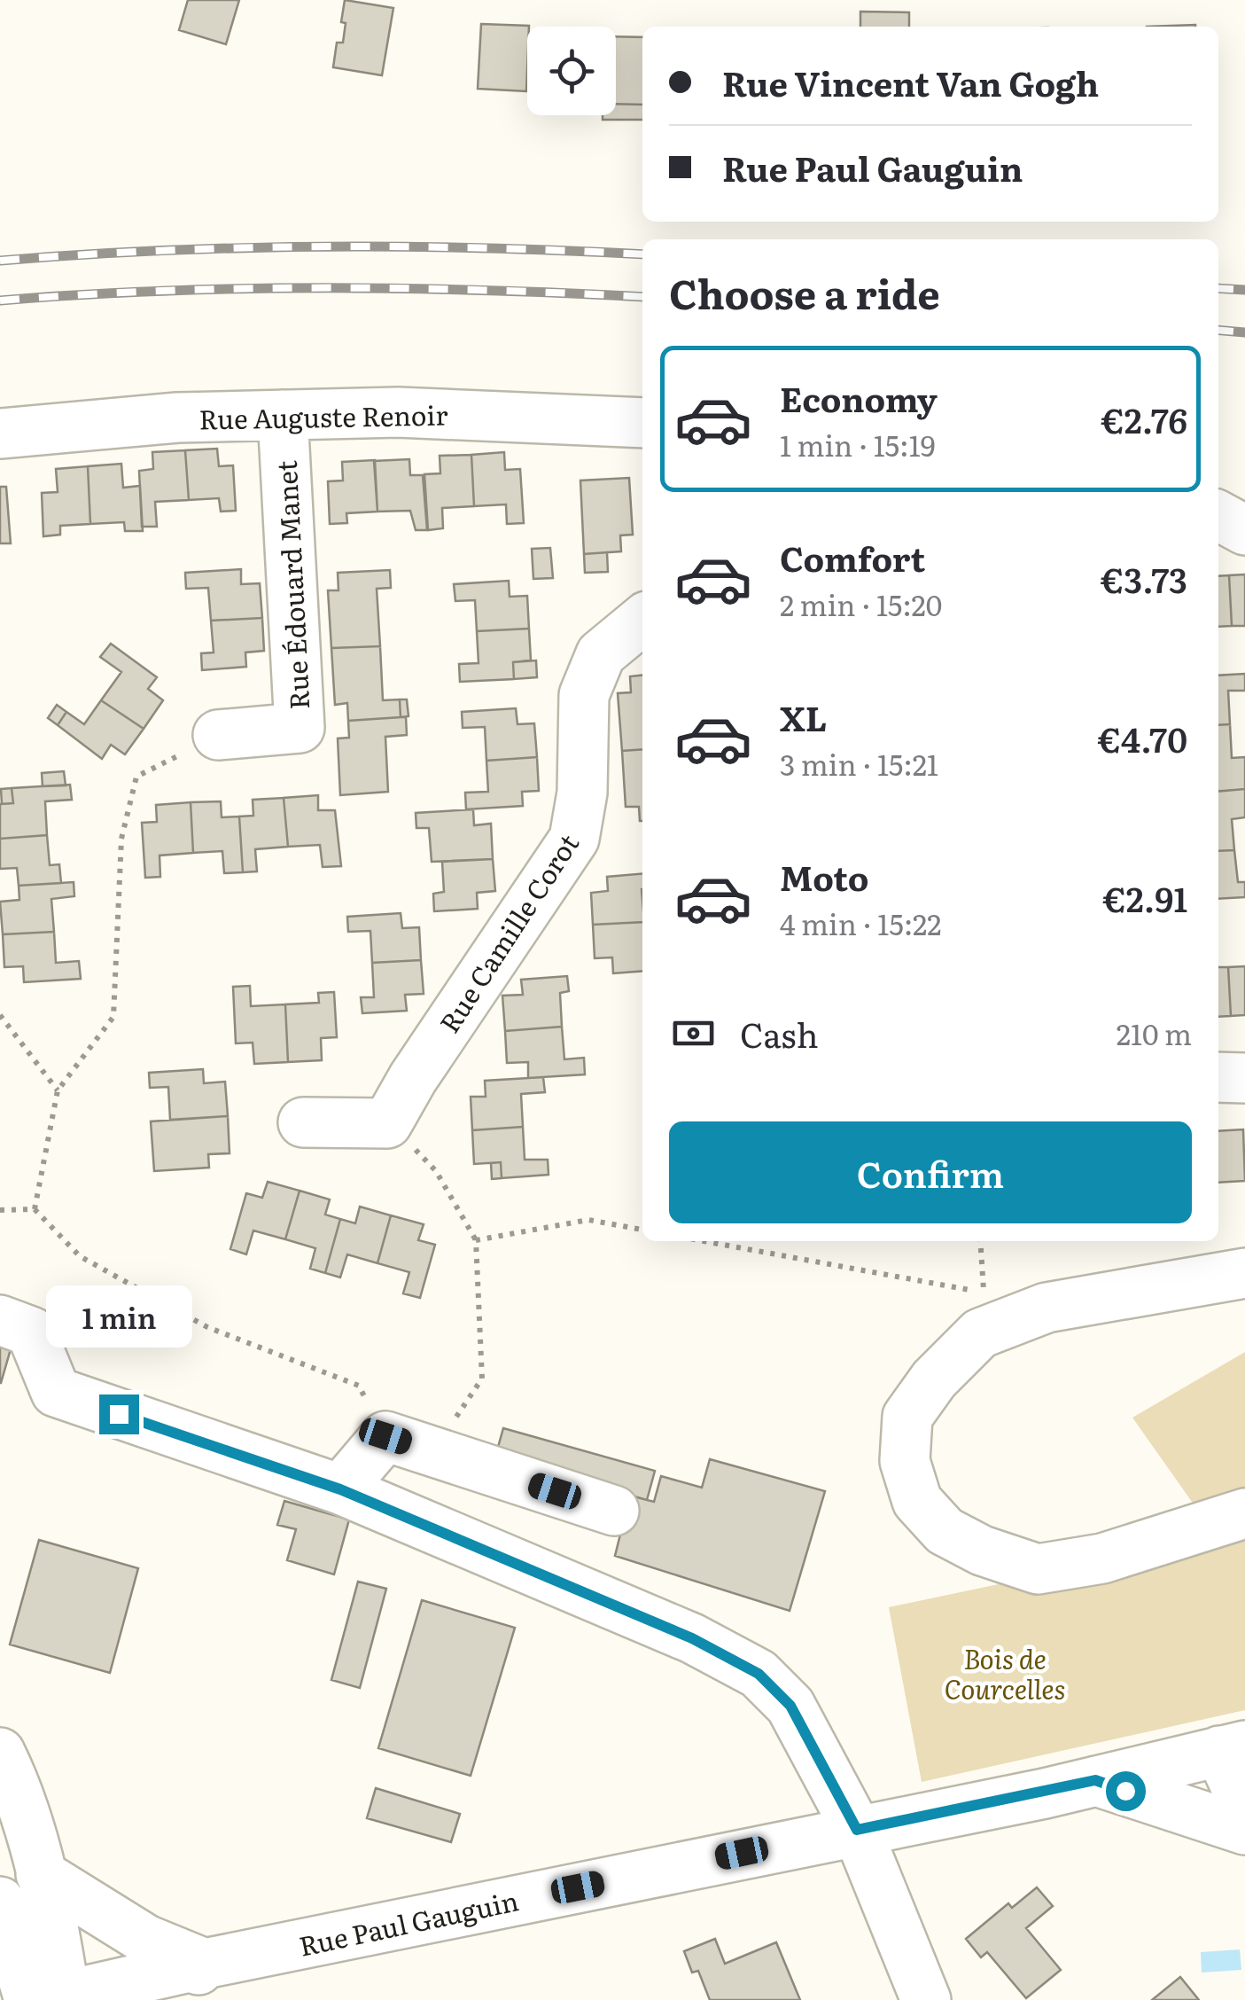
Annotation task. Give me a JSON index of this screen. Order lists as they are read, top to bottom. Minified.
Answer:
{"streets":{"street":["Rue Auguste Renoir","Rue Édouard Manet","Rue Camille Corot","Rue Paul Gauguin"]},"crossings":[["Rue Auguste Renoir","Rue Édouard Manet"]],"parks":["Bois de Courcelles"],"page":{"banner":["Rue Vincent Van Gogh","Rue Paul Gauguin"],"heading":"Choose a ride","list":[{"name":"Economy","note":"1 min · 15:19","value":"€2.76"},{"name":"Comfort","note":"2 min · 15:20","value":"€3.73"},{"name":"XL","note":"3 min · 15:21","value":"€4.70"},{"name":"Moto","note":"4 min · 15:22","value":"€2.91"}],"pay":["Cash","210 m"],"buttons":"Confirm","bubble":"1 min"}}
